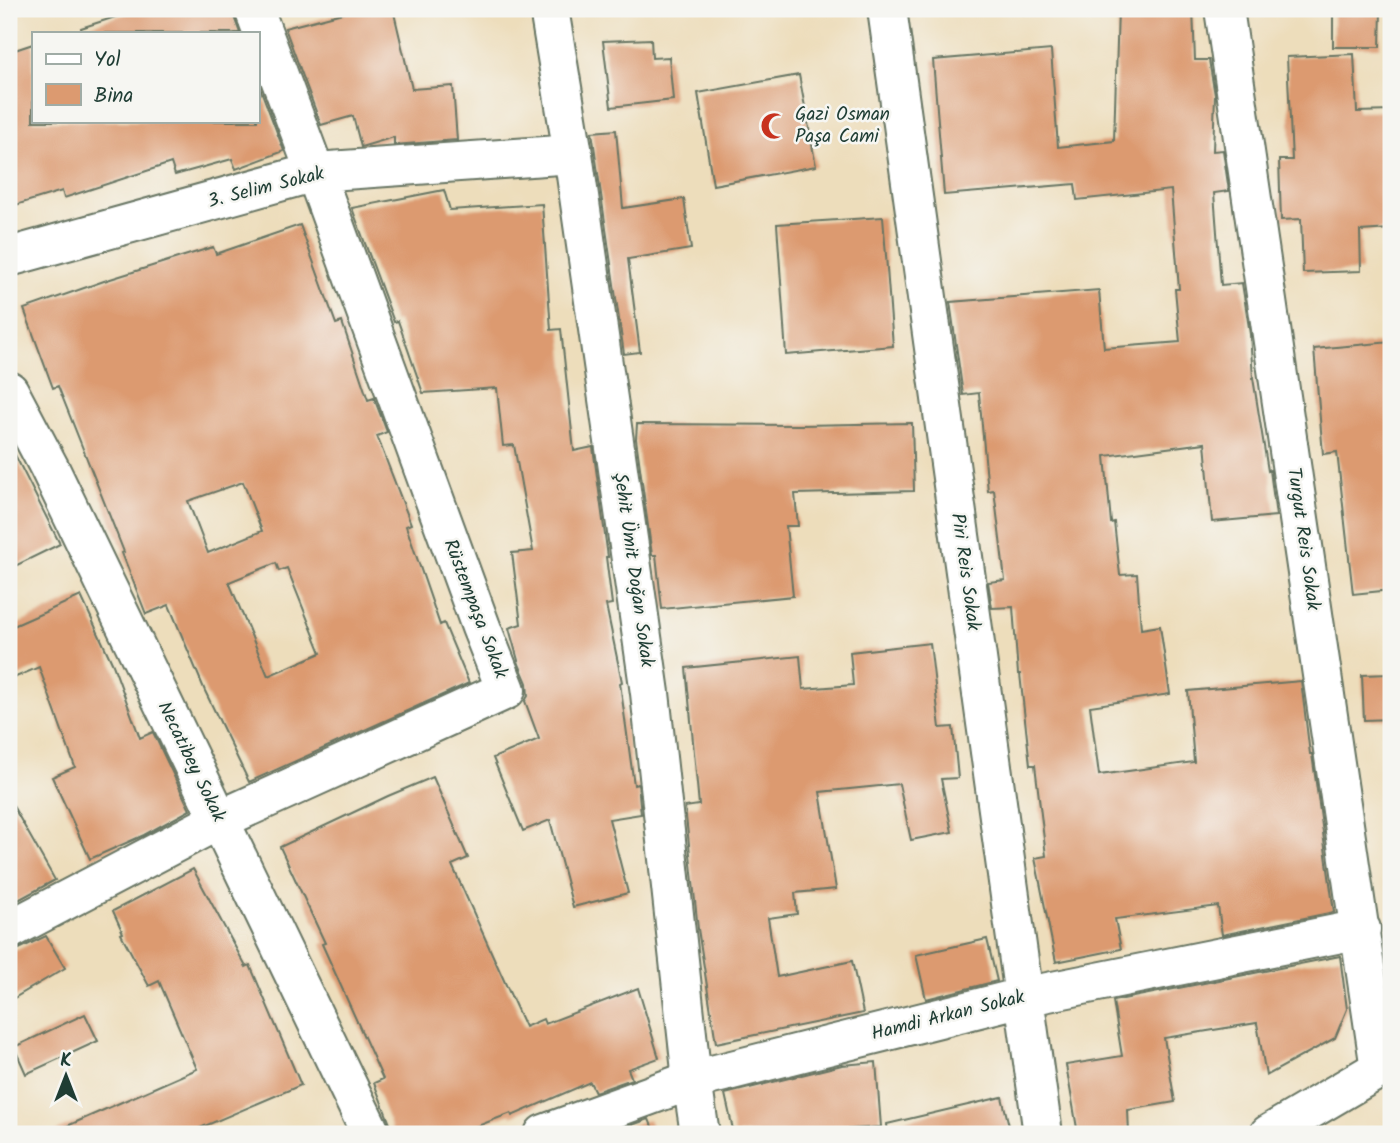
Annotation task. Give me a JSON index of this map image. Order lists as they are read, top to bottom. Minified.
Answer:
{"streets":{"street":["3. Selim Sokak","Turgut Reis Sokak","Şehit Ümit Doğan Sokak","Piri Reis Sokak","Rüstempaşa Sokak","Necatibey Sokak","Hamdi Arkan Sokak"]},"crossings":[["3. Selim Sokak","Şehit Ümit Doğan Sokak"],["3. Selim Sokak","Rüstempaşa Sokak"],["Turgut Reis Sokak","Hamdi Arkan Sokak"],["Şehit Ümit Doğan Sokak","Hamdi Arkan Sokak"],["Piri Reis Sokak","Hamdi Arkan Sokak"],["Rüstempaşa Sokak","Necatibey Sokak"]],"places":{"mosque":["Gazi Osman Paşa Cami"]},"legend":["Yol","Bina"],"north":"top"}
